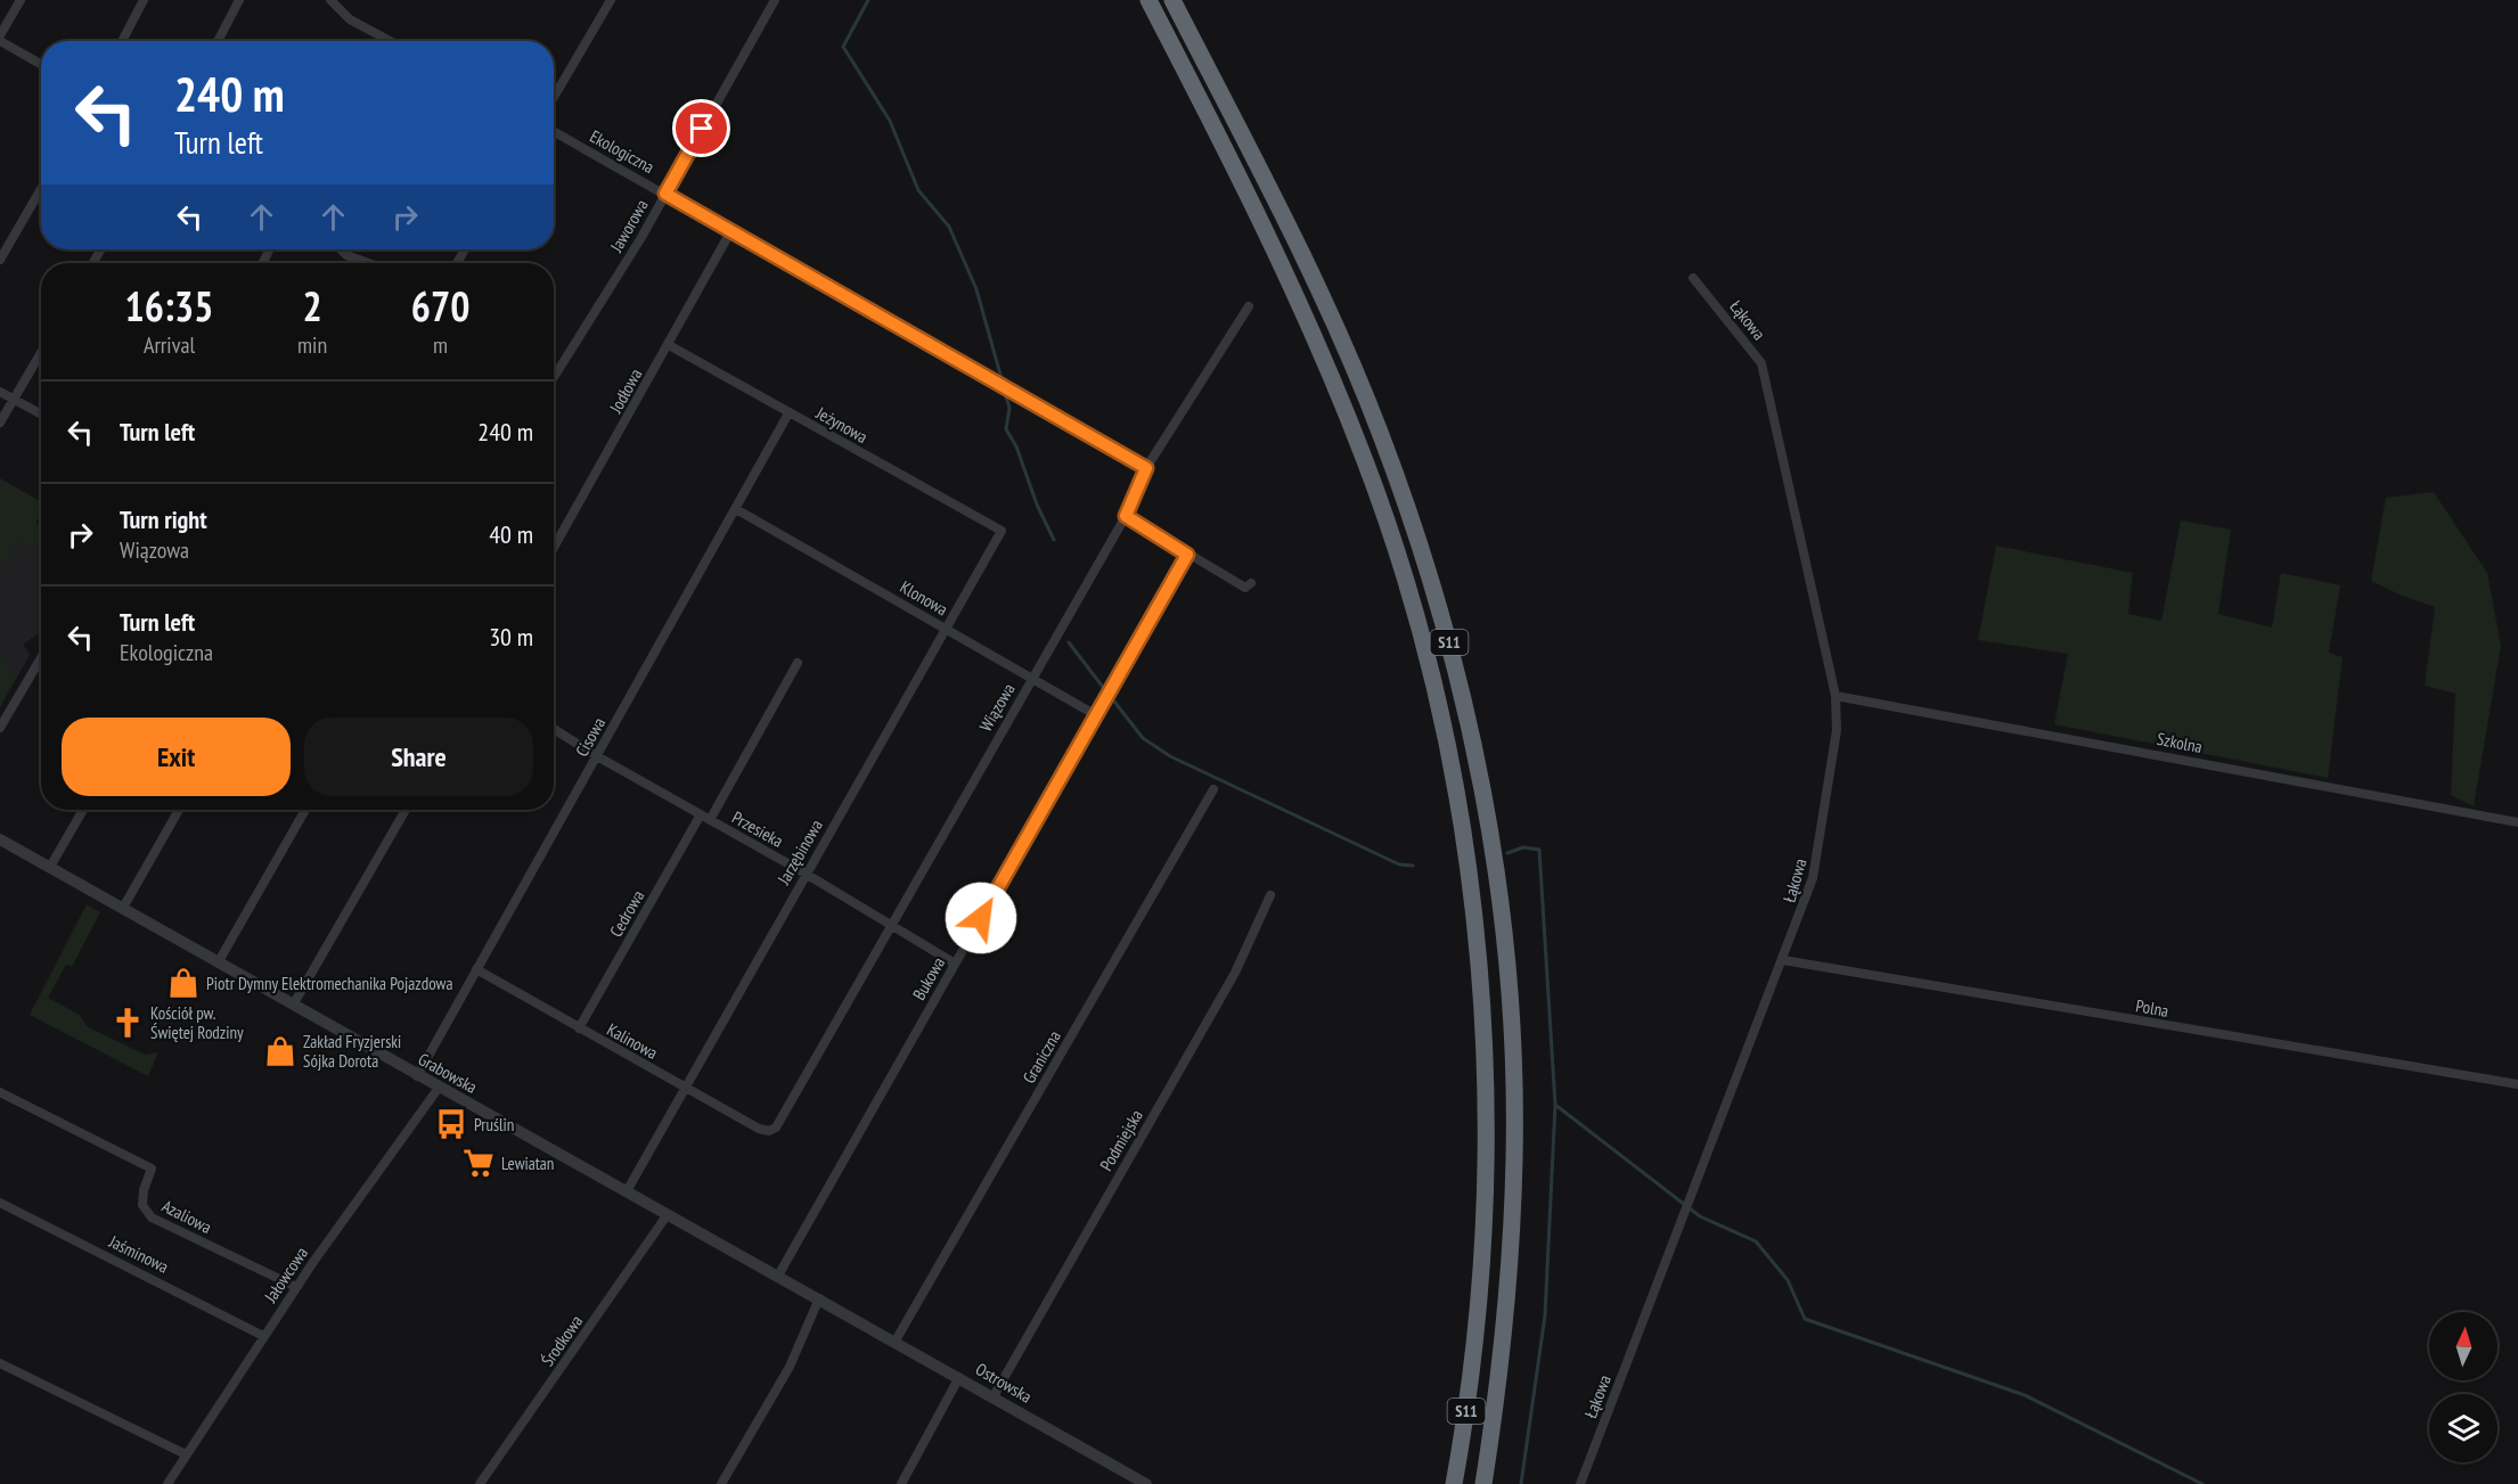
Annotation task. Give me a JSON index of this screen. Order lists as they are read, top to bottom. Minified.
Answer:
{"streets":{"highway":["S11"],"street":["Ekologiczna","Jaworowa","Łąkowa","Jodłowa","Jeżynowa","Klonowa","Wiązowa","Cisowa","Szkolna","Przesieka","Jarzębinowa","Cedrowa","Bukowa","Polna","Kalinowa","Graniczna","Grabowska","Podmiejska","Azaliowa","Jaśminowa","Jałowcowa","Środkowa","Ostrowska"]},"crossings":[["Ekologiczna","Jaworowa"],["Ekologiczna","Jodłowa"],["Ekologiczna","Wiązowa"],["Łąkowa","Szkolna"],["Łąkowa","Polna"],["Jodłowa","Jeżynowa"],["Jeżynowa","Cisowa"],["Jeżynowa","Jarzębinowa"],["Klonowa","Wiązowa"],["Klonowa","Cisowa"],["Klonowa","Jarzębinowa"],["Klonowa","Bukowa"],["Wiązowa","Przesieka"],["Wiązowa","Kalinowa"],["Cisowa","Przesieka"],["Cisowa","Kalinowa"],["Cisowa","Grabowska"],["Przesieka","Jarzębinowa"],["Przesieka","Cedrowa"],["Przesieka","Bukowa"],["Jarzębinowa","Kalinowa"],["Jarzębinowa","Grabowska"],["Cedrowa","Kalinowa"],["Bukowa","Grabowska"],["Graniczna","Ostrowska"],["Grabowska","Jałowcowa"],["Grabowska","Środkowa"],["Grabowska","Ostrowska"],["Podmiejska","Ostrowska"],["Azaliowa","Jałowcowa"],["Jaśminowa","Jałowcowa"]],"places":{"shop":["Piotr Dymny Elektromechanika Pojazdowa","Zakład Fryzjerski Sójka Dorota"],"church":["Kościół pw. Świętej Rodziny"],"bus stop":["Pruślin"],"supermarket":["Lewiatan"]},"north":"top","page":{"turn":["240 m","Turn left"],"eta":["16:35","Arrival","2","min","670","m"],"list":[{"name":"Turn left","value":"240 m"},{"name":"Turn right","note":"Wiązowa","value":"40 m"},{"name":"Turn left","note":"Ekologiczna","value":"30 m"}],"buttons":["Exit","Share"]}}
